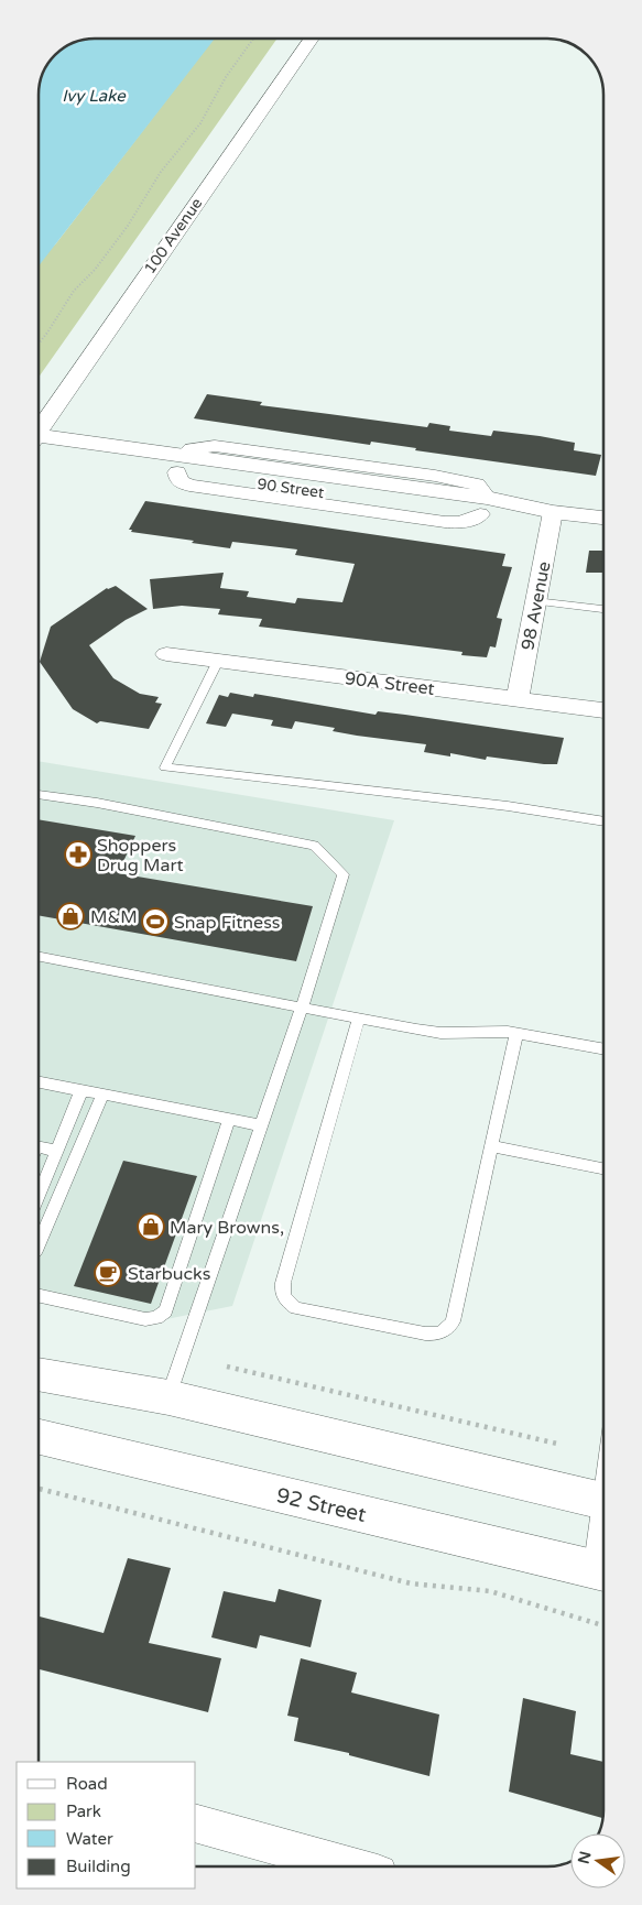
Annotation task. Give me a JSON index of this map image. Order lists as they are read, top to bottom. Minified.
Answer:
{"streets":{"main road":["100 Avenue","90 Street","92 Street"],"street":["98 Avenue","90A Street"]},"crossings":[["90 Street","98 Avenue"],["98 Avenue","90A Street"]],"water":["Ivy Lake"],"places":{"pharmacy":["Shoppers Drug Mart"],"shop":["M&M","Mary Browns,"],"sports":["Snap Fitness"],"cafe":["Starbucks"]},"legend":["Road","Park","Water","Building"],"north":"left"}
